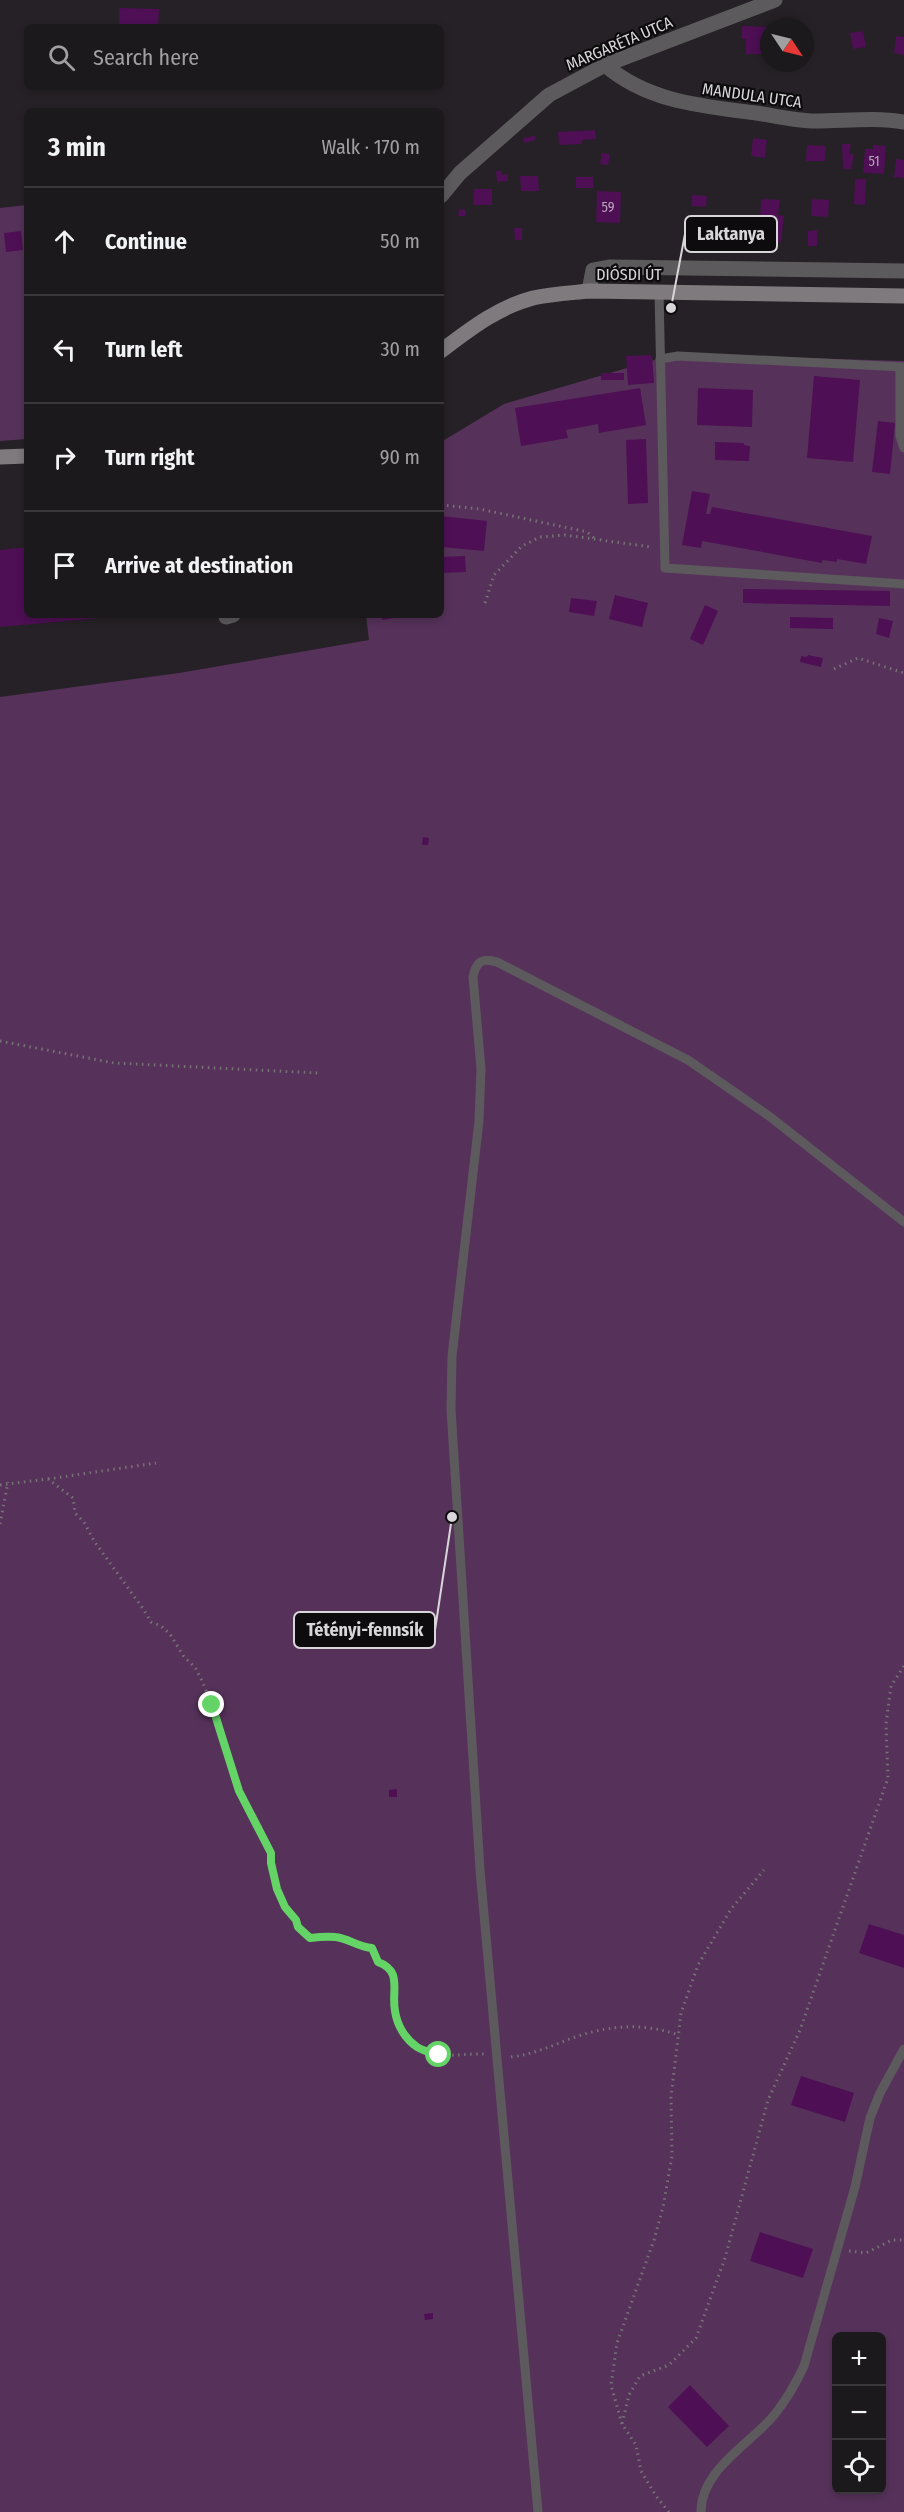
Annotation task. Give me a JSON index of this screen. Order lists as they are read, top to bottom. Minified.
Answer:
{"streets":{"main road":["DIÓSDI ÚT"],"street":["MARGARÉTA UTCA","MANDULA UTCA"]},"crossings":[["MARGARÉTA UTCA","MANDULA UTCA"]],"places":["Laktanya","Tétényi-fennsík"],"house_numbers":["51","59"],"north":"bottom right","page":{"search":"Search here","heading":["3 min","Walk · 170 m"],"list":[["Continue","50 m"],["Turn left","30 m"],["Turn right","90 m"],"Arrive at destination"],"map_buttons":["+","−"]}}
